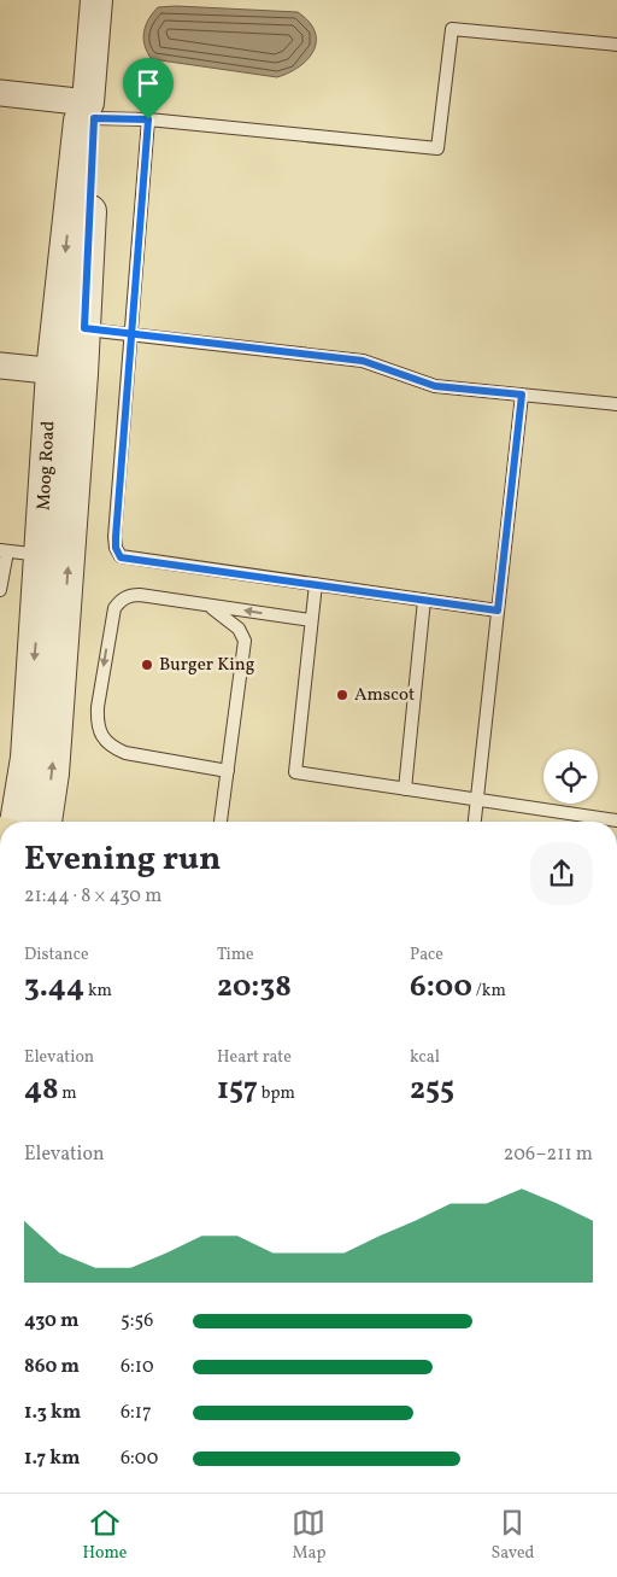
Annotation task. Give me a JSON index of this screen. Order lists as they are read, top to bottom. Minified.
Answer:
{"streets":{"street":["Moog Road"]},"places":["Burger King","Amscot"],"page":{"heading":["Evening run","21:44 · 8 × 430 m"],"stats":[["Distance","3.44 km"],["Time","20:38"],["Pace","6:00 /km"],["Elevation","48 m"],["Heart rate","157 bpm"],["kcal","255"]],"chart":["Elevation","206–211 m"],"list":[{"name":"430 m","note":"5:56"},{"name":"860 m","note":"6:10"},{"name":"1.3 km","note":"6:17"},{"name":"1.7 km","note":"6:00"}],"tabs":["Home","Map","Saved"]}}
